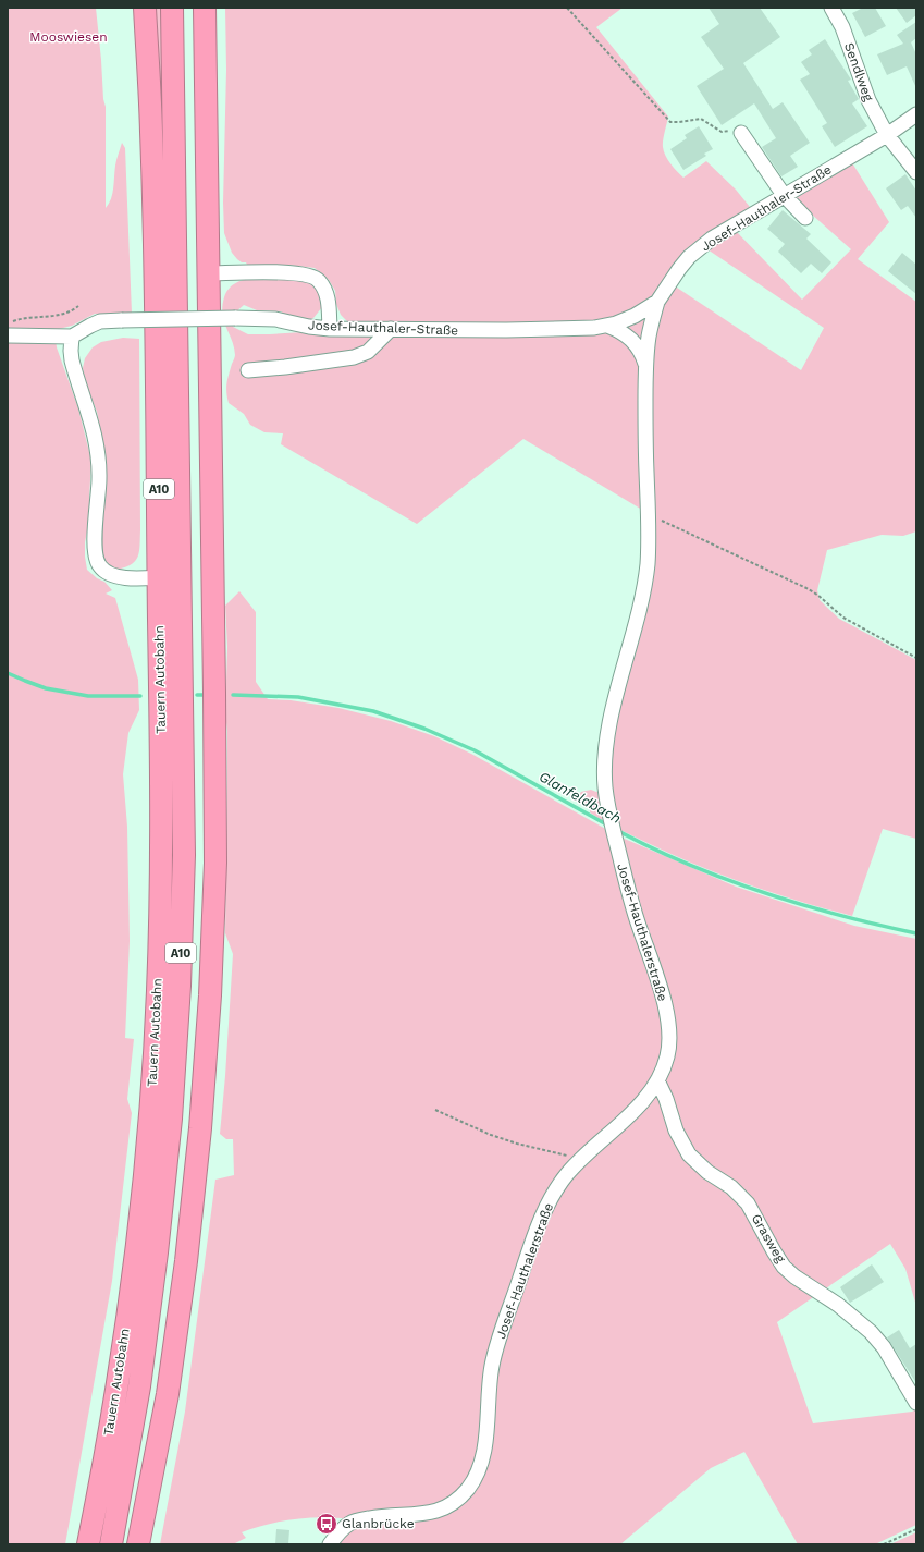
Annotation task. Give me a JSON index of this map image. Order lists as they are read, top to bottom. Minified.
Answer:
{"streets":{"highway":["A10","Tauern Autobahn"],"street":["Sendlweg","Josef-Hauthaler-Straße","Josef-Hauthalerstraße","Grasweg"]},"crossings":[["Sendlweg","Josef-Hauthaler-Straße"],["Josef-Hauthaler-Straße","Josef-Hauthalerstraße"],["A10","Tauern Autobahn"],["Josef-Hauthalerstraße","Grasweg"]],"water":["Glanfeldbach"],"parks":["Mooswiesen"],"places":{"bus stop":["Glanbrücke"]}}
